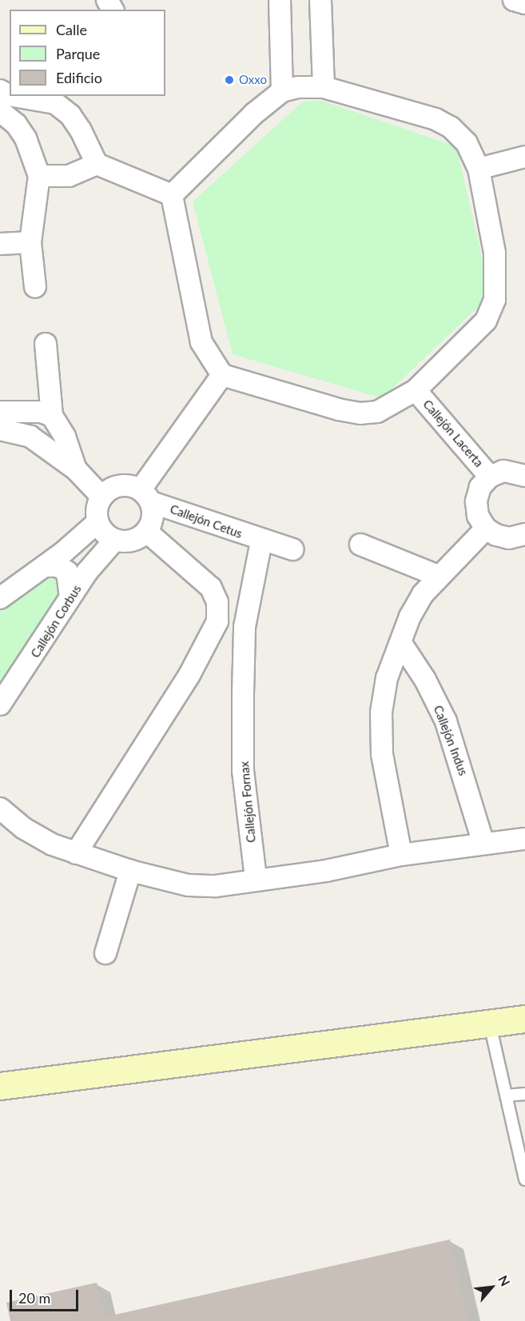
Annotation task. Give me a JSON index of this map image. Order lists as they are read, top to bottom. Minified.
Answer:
{"streets":{"street":["Callejón Lacerta","Callejón Cetus","Callejón Corbus","Callejón Indus","Callejón Fornax"]},"crossings":[["Callejón Cetus","Callejón Corbus"],["Callejón Cetus","Callejón Fornax"]],"places":["Oxxo"],"legend":["Calle","Parque","Edificio"],"scale_bar":"20 m","north":"top right"}
